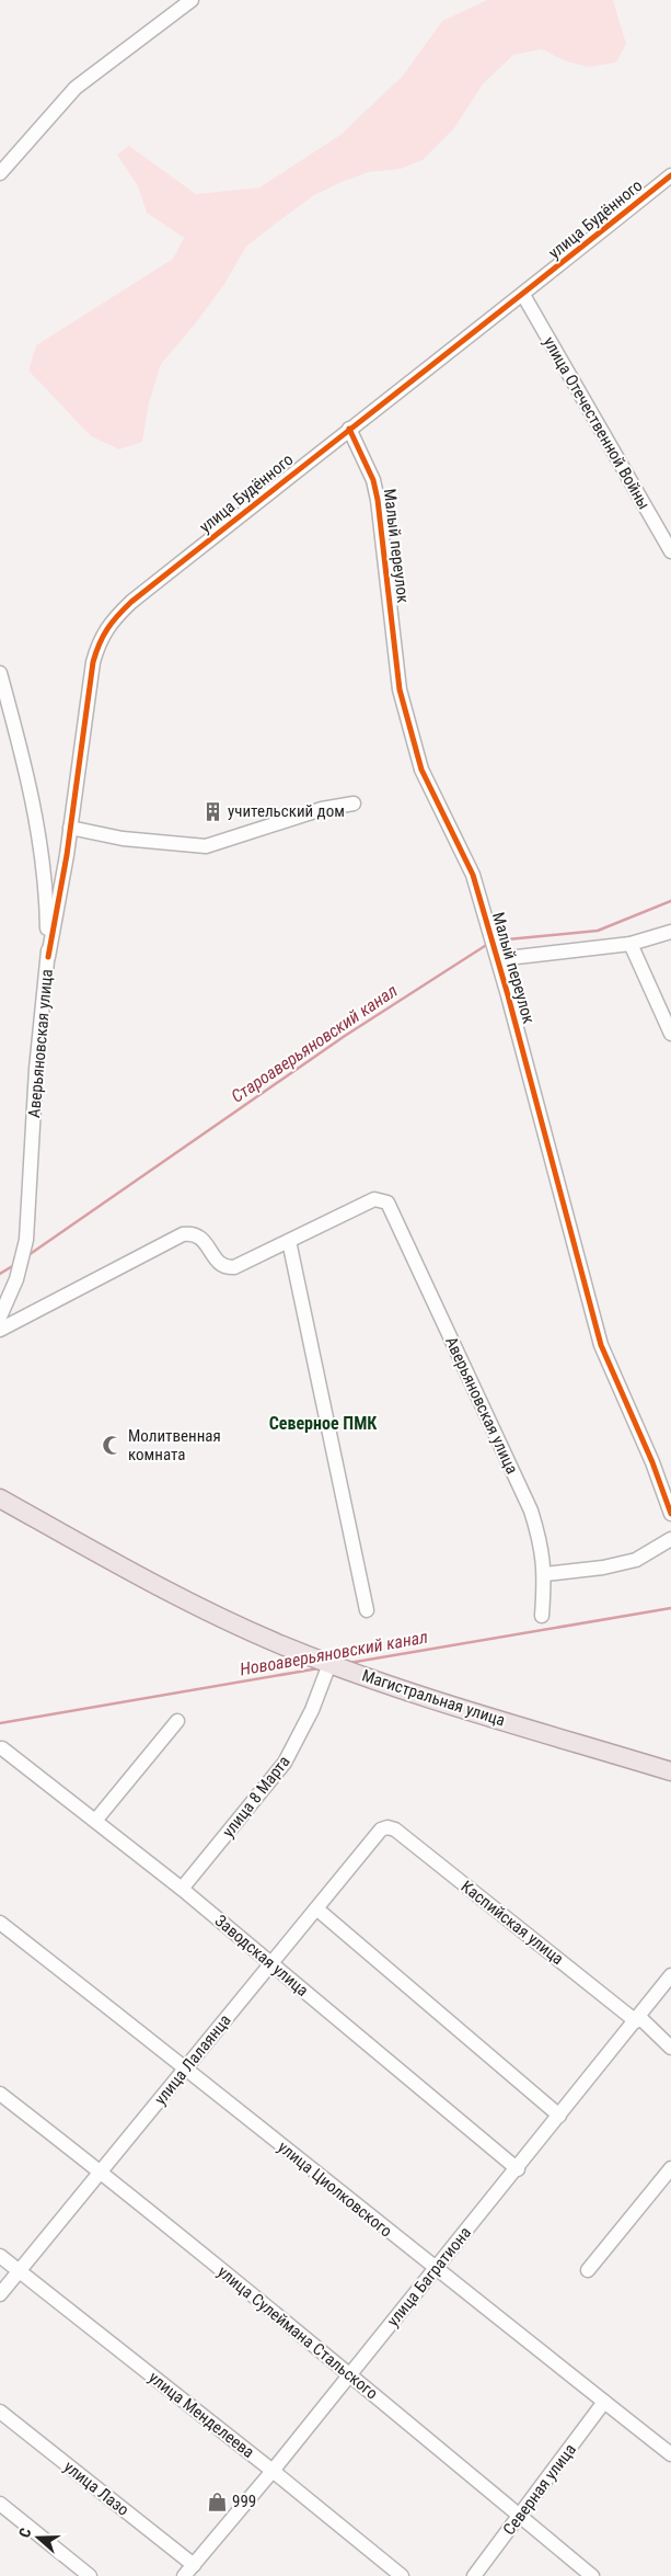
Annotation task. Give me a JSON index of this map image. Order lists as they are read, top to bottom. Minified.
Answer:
{"streets":{"main road":["Магистральная улица"],"street":["улица Будённого","улица Отечественной Войны","Малый переулок","Аверьяновская улица","улица 8 Марта","Каспийская улица","Заводская улица","улица Лалаянца","улица Циолковского","улица Багратиона","улица Сулеймана Стальского","улица Менделеева","улица Лазо","Северная улица"]},"crossings":[["улица Будённого","улица Отечественной Войны"],["улица Будённого","Малый переулок"],["улица Будённого","Аверьяновская улица"],["Магистральная улица","улица 8 Марта"],["улица 8 Марта","Заводская улица"],["Каспийская улица","улица Лалаянца"],["Каспийская улица","улица Багратиона"],["Заводская улица","улица Лалаянца"],["Заводская улица","улица Багратиона"],["улица Лалаянца","улица Циолковского"],["улица Лалаянца","улица Сулеймана Стальского"],["улица Лалаянца","улица Менделеева"],["улица Циолковского","улица Багратиона"],["улица Циолковского","Северная улица"],["улица Багратиона","улица Сулеймана Стальского"],["улица Багратиона","улица Менделеева"],["улица Багратиона","улица Лазо"],["улица Сулеймана Стальского","Северная улица"]],"districts":["Северное ПМК"],"water":["Староаверьяновский канал","Новоаверьяновский канал"],"places":{"building":["учительский дом"],"mosque":["Молитвенная комната"],"shop":["999"]},"north":"left"}
